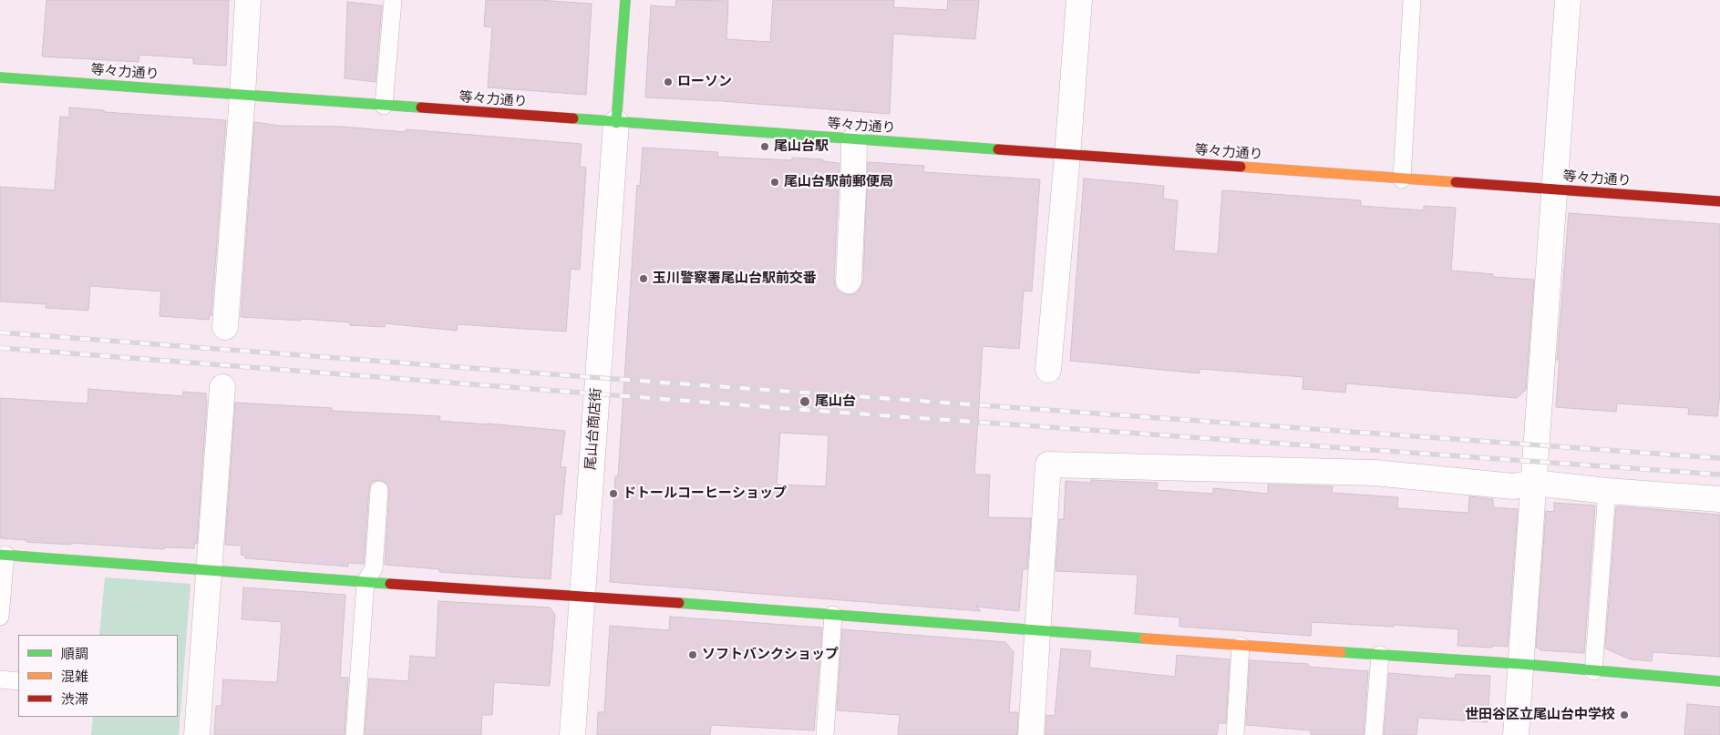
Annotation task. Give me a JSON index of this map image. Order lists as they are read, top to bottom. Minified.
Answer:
{"streets":{"street":["等々力通り","尾山台商店街"]},"crossings":[["等々力通り","尾山台商店街"]],"places":["ローソン","尾山台駅","尾山台駅前郵便局","玉川警察署尾山台駅前交番","尾山台","ドトールコーヒーショップ","ソフトバンクショップ","世田谷区立尾山台中学校"],"legend":["順調","混雑","渋滞"]}
